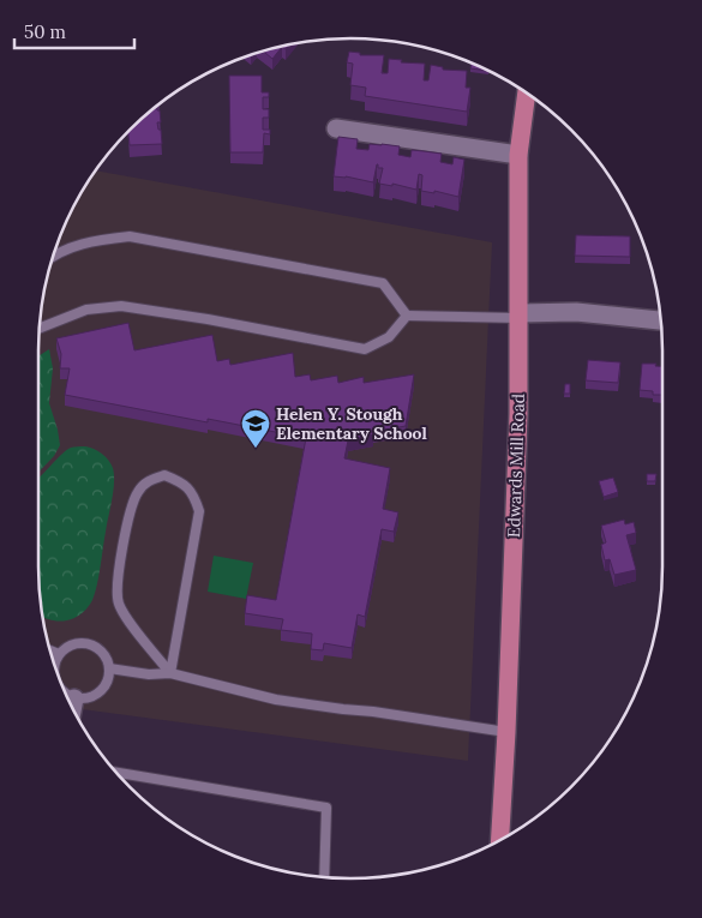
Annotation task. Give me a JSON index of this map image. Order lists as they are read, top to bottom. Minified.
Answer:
{"streets":{"main road":["Edwards Mill Road"]},"places":{"school or university":["Helen Y. Stough Elementary School"]},"scale_bar":"50 m"}
